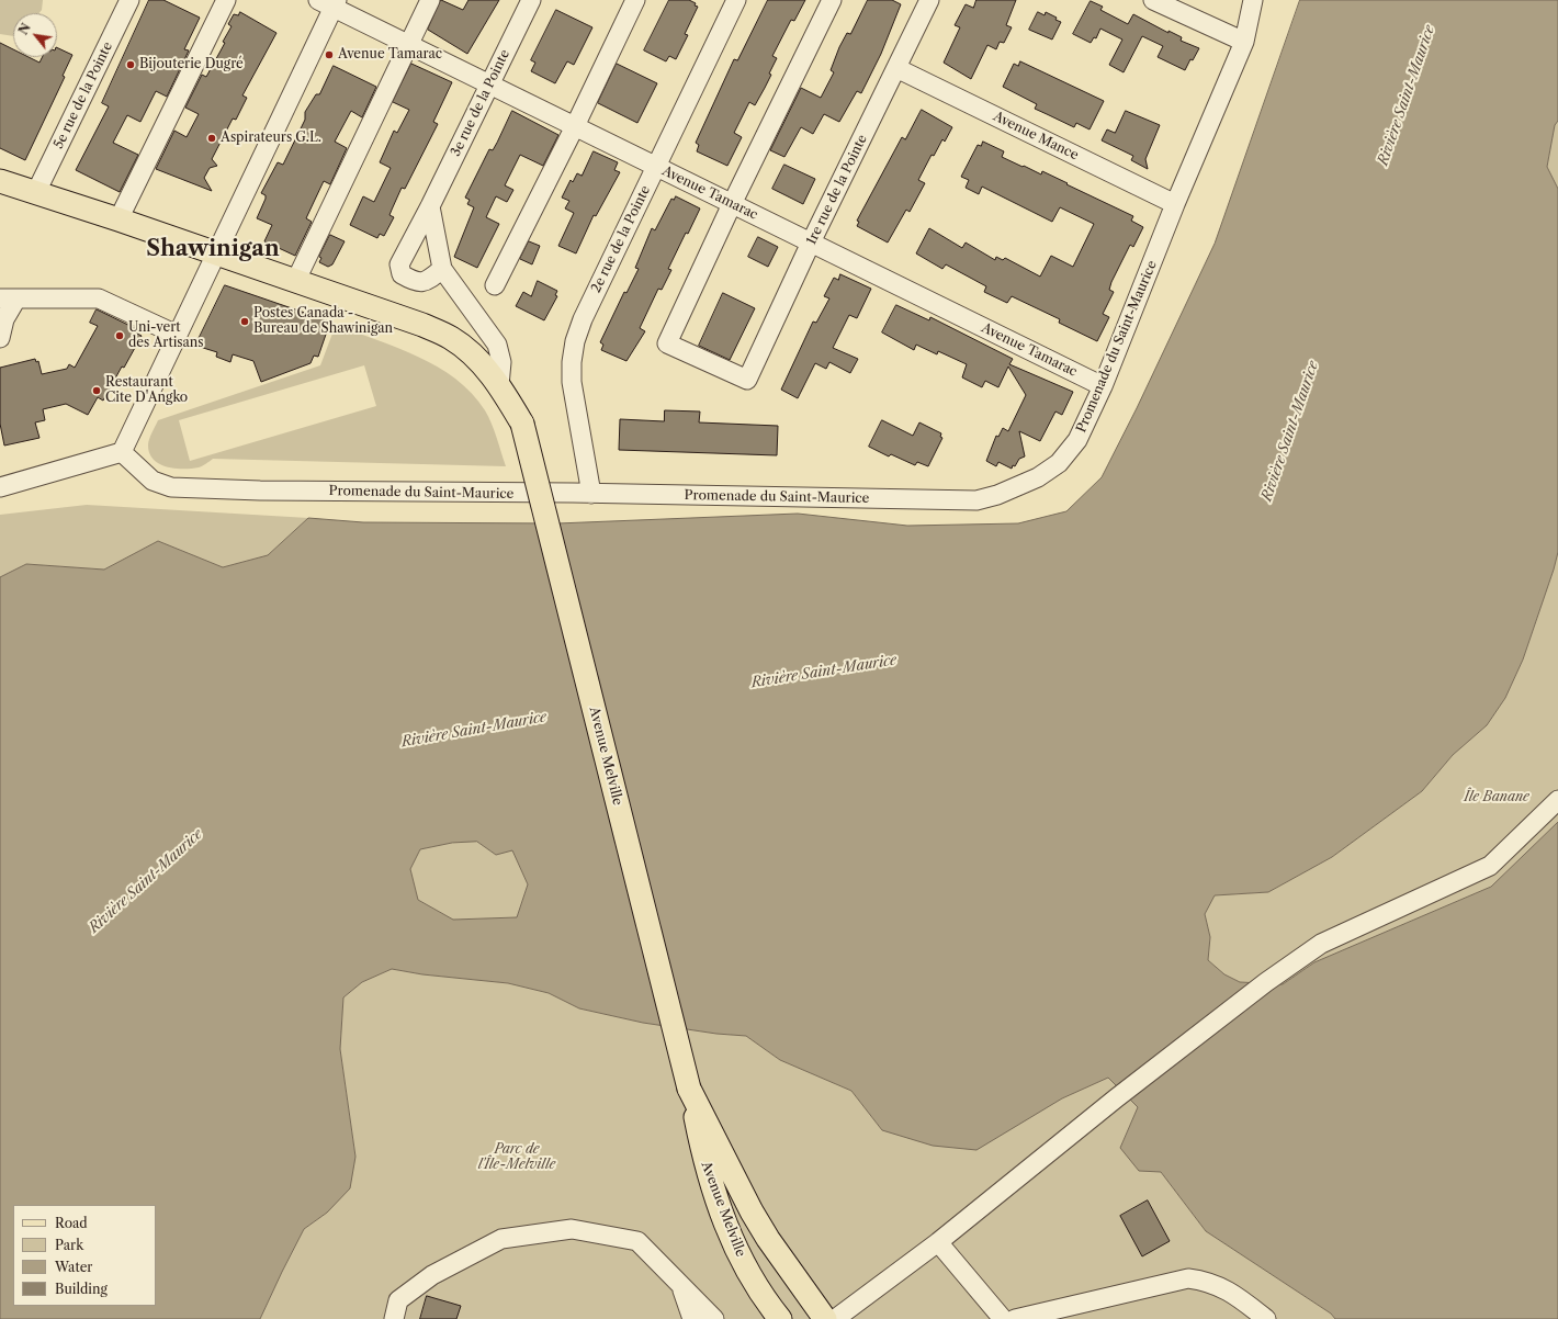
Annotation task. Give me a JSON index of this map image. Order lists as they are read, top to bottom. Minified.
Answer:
{"streets":{"main road":["Avenue Melville"],"street":["5e rue de la Pointe","3e rue de la Pointe","Avenue Mance","1re rue de la Pointe","Avenue Tamarac","2e rue de la Pointe","Promenade du Saint-Maurice"]},"crossings":[["5e rue de la Pointe","Avenue Melville"],["3e rue de la Pointe","Avenue Tamarac"],["Avenue Mance","1re rue de la Pointe"],["Avenue Mance","Promenade du Saint-Maurice"],["1re rue de la Pointe","Avenue Tamarac"],["Avenue Tamarac","2e rue de la Pointe"],["Avenue Tamarac","Promenade du Saint-Maurice"],["2e rue de la Pointe","Promenade du Saint-Maurice"]],"districts":["Shawinigan"],"water":["Rivière Saint-Maurice"],"parks":["Île Banane","Parc de l'Île-Melville"],"places":["Avenue Tamarac","Bijouterie Dugré","Aspirateurs G.L.","Postes Canada - Bureau de Shawinigan","Uni-vert des Artisans","Restaurant Cite D'Angko"],"legend":["Road","Park","Water","Building"],"north":"top left"}
